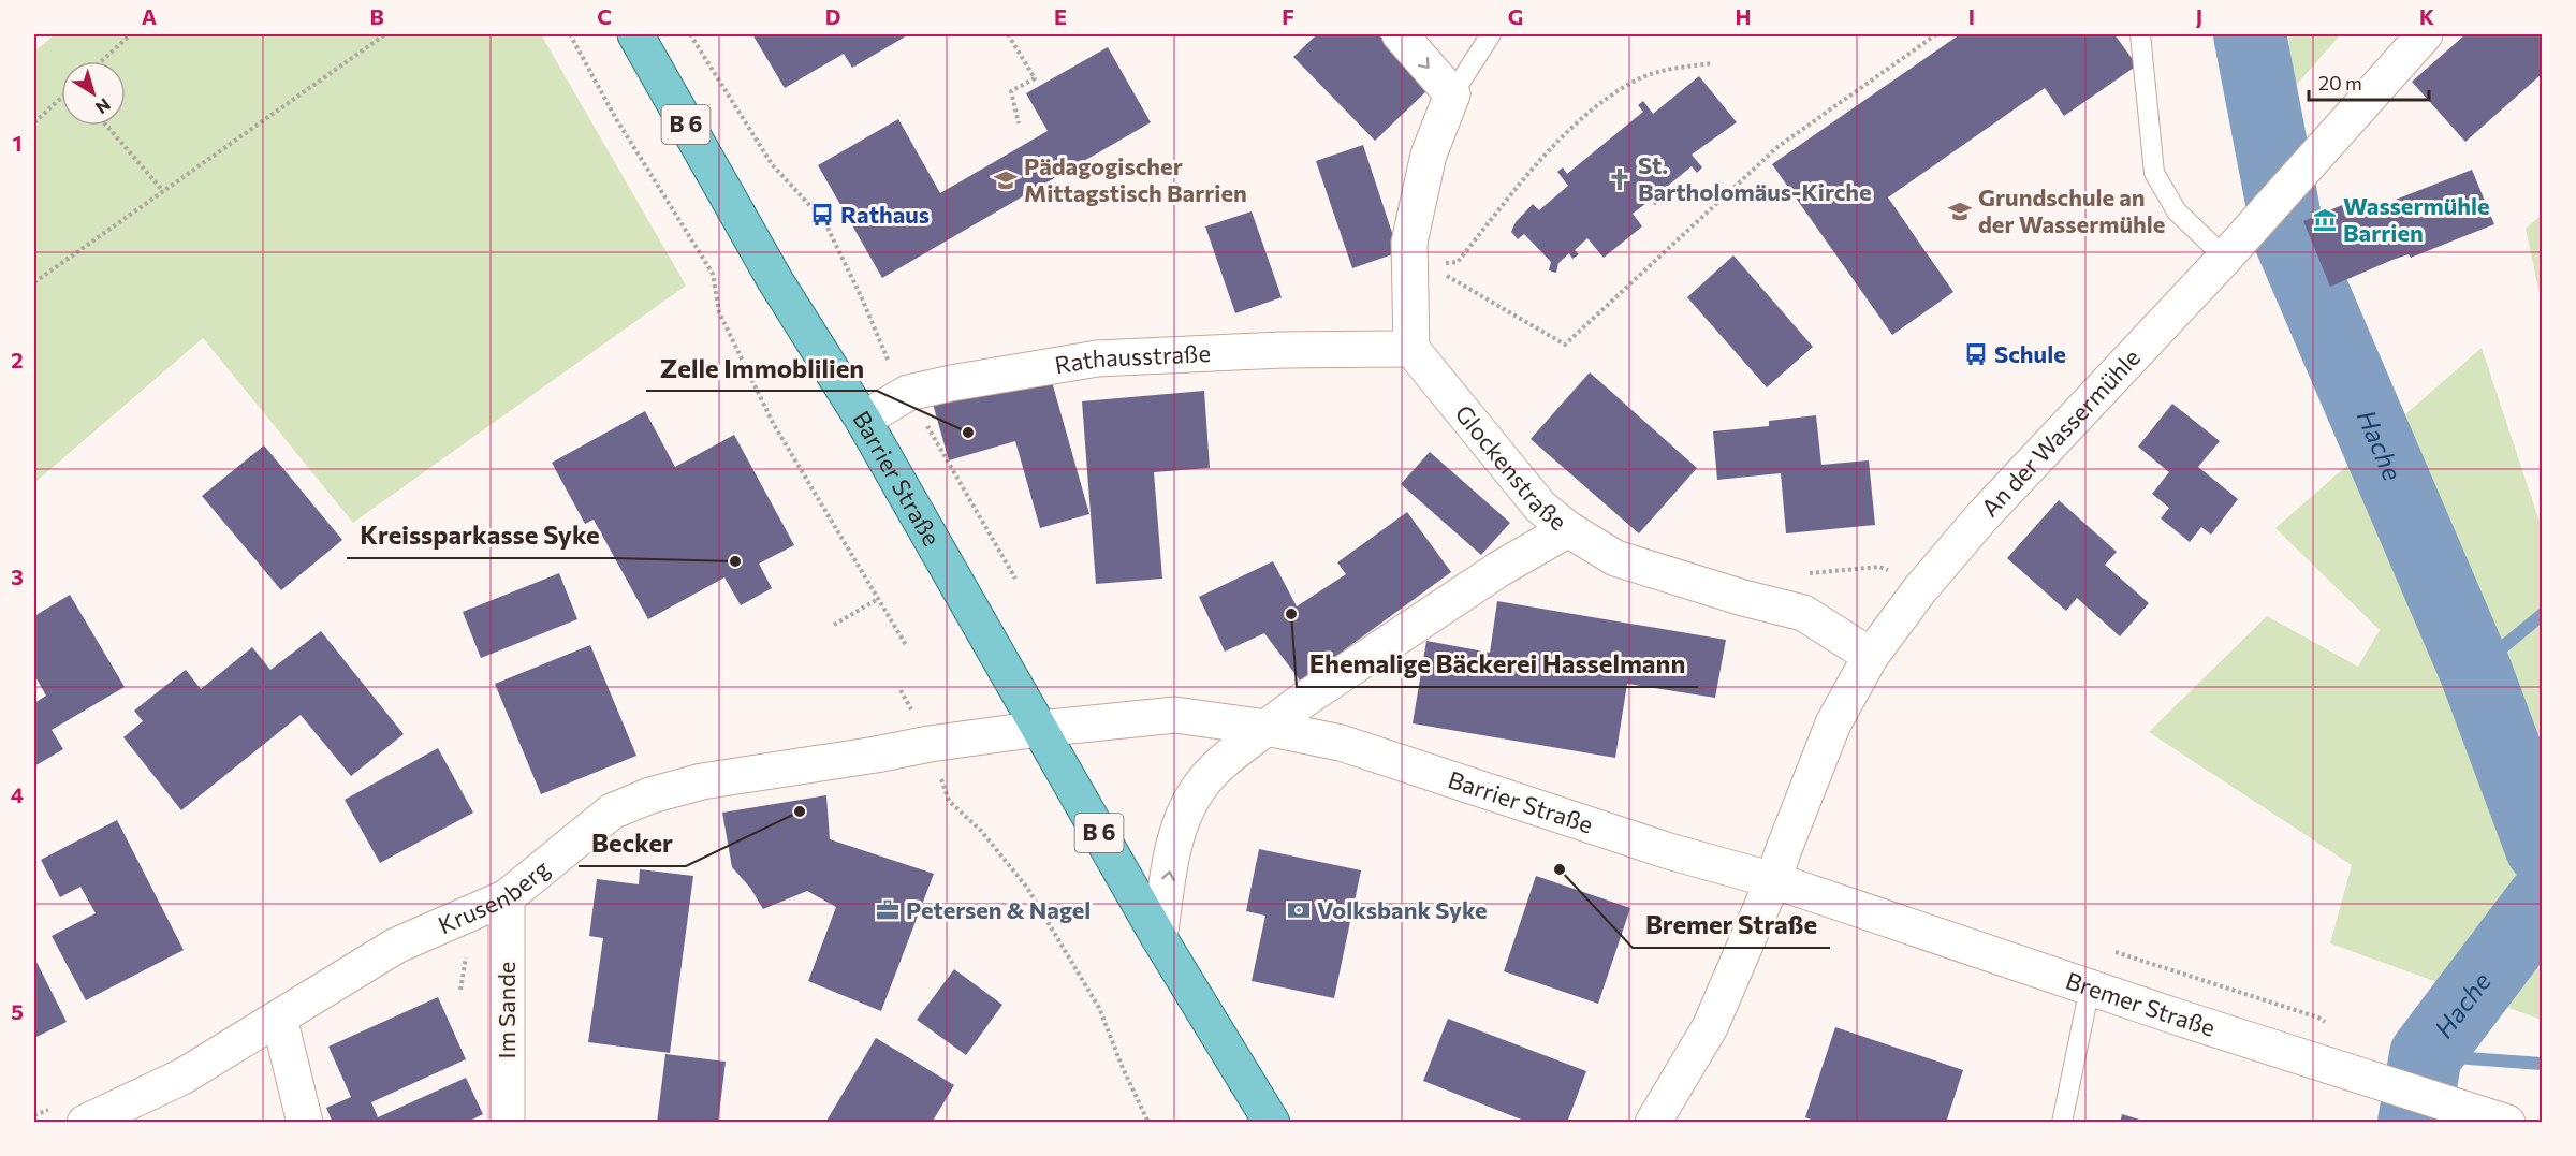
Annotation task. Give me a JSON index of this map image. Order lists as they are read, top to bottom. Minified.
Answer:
{"streets":{"main road":["B 6","Barrier Straße"],"street":["Rathausstraße","An der Wassermühle","Glockenstraße","Krusenberg","Bremer Straße","Im Sande"]},"crossings":[["B 6","Barrier Straße"],["B 6","Krusenberg"],["Rathausstraße","Glockenstraße"],["Rathausstraße","Barrier Straße"],["An der Wassermühle","Glockenstraße"],["An der Wassermühle","Barrier Straße"],["An der Wassermühle","Bremer Straße"],["Barrier Straße","Krusenberg"],["Barrier Straße","Bremer Straße"],["Krusenberg","Im Sande"]],"water":["Hache"],"places":{"church":["St. Bartholomäus-Kirche"],"school or university":["Pädagogischer Mittagstisch Barrien","Grundschule an der Wassermühle"],"bus stop":["Rathaus","Schule"],"museum":["Wassermühle Barrien"],"other":["Zelle Immoblilien","Kreissparkasse Syke","Ehemalige Bäckerei Hasselmann","Becker","Bremer Straße"],"office":["Petersen & Nagel"],"bank":["Volksbank Syke"]},"scale_bar":"20 m","north":"bottom right","grid":{"columns":["A","B","C","D","E","F","G","H","I","J","K"],"rows":["1","2","3","4","5"]}}
